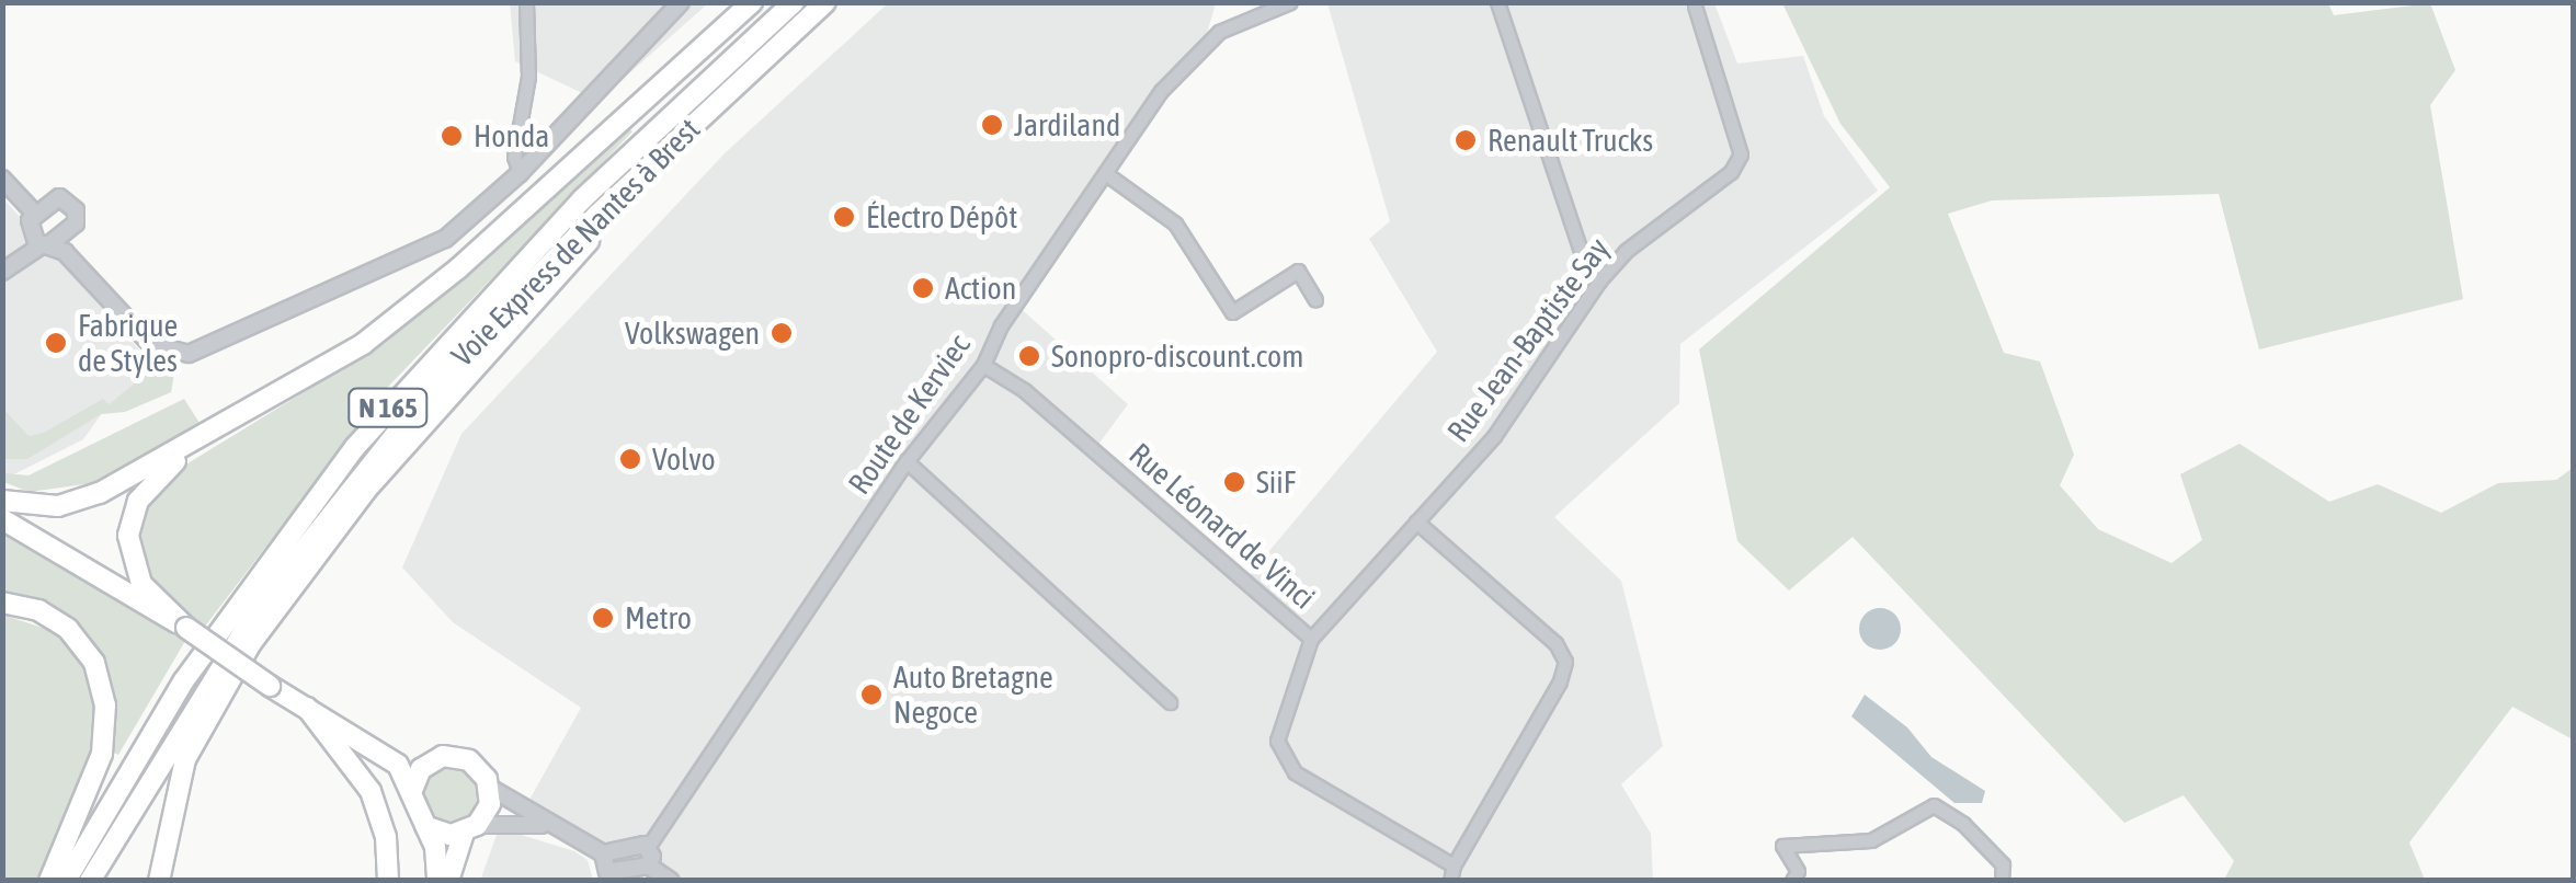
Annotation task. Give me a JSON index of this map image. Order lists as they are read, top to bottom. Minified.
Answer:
{"streets":{"main road":["Voie Express de Nantes à Brest","N 165"],"street":["Rue Jean-Baptiste Say","Route de Kerviec","Rue Léonard de Vinci"]},"crossings":[["Voie Express de Nantes à Brest","N 165"],["Rue Jean-Baptiste Say","Rue Léonard de Vinci"],["Route de Kerviec","Rue Léonard de Vinci"]],"places":["Jardiland","Honda","Renault Trucks","Électro Dépôt","Action","Volkswagen","Fabrique de Styles","Sonopro-discount.com","Volvo","SiiF","Metro","Auto Bretagne Negoce"]}
